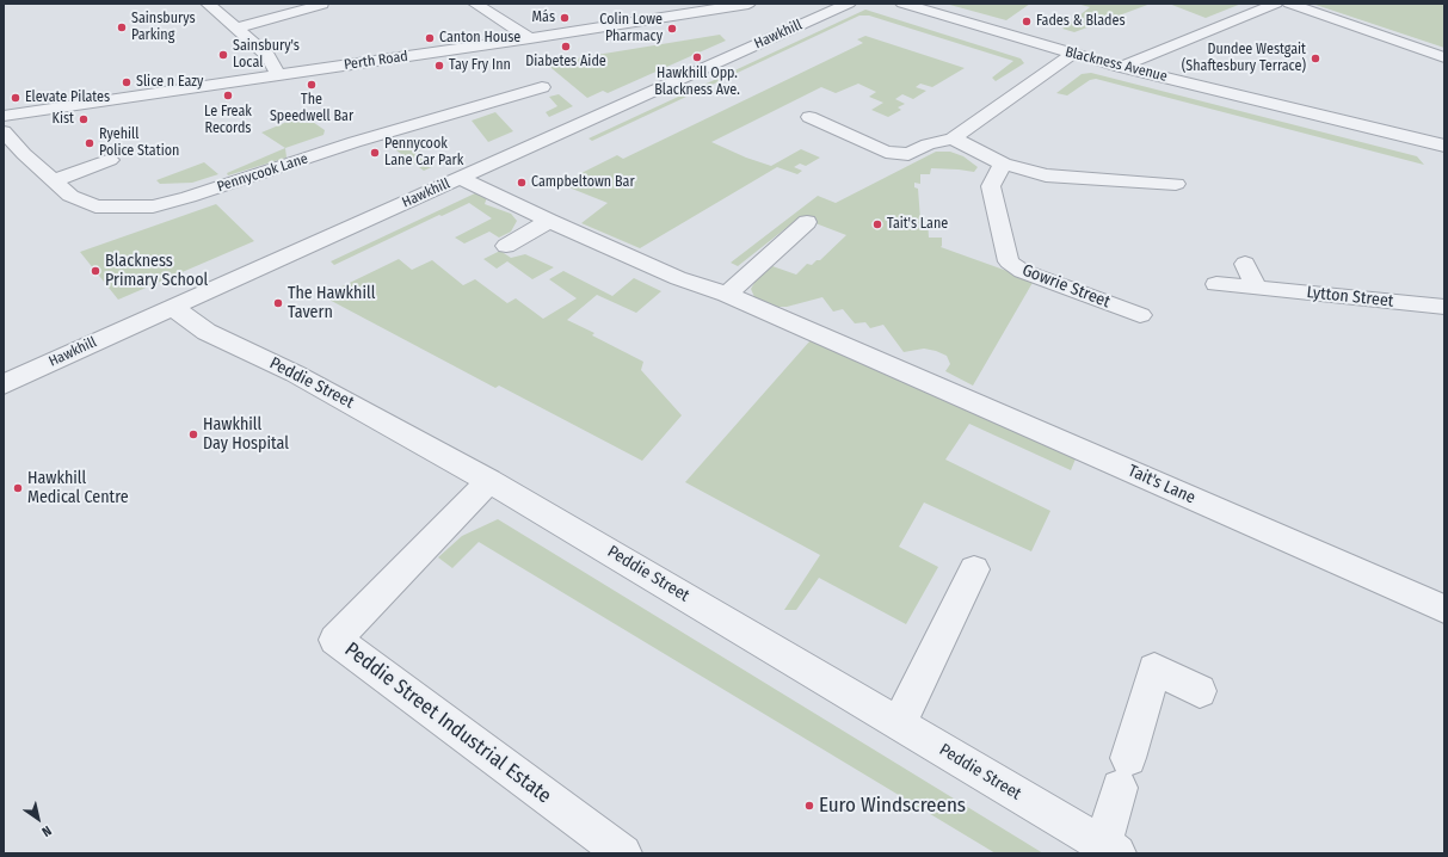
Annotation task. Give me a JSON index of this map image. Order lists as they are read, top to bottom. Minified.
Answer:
{"streets":{"street":["Hawkhill","Perth Road","Blackness Avenue","Pennycook Lane","Gowrie Street","Lytton Street","Peddie Street","Tait's Lane","Peddie Street Industrial Estate"]},"crossings":[["Hawkhill","Peddie Street"],["Hawkhill","Tait's Lane"],["Peddie Street","Peddie Street Industrial Estate"]],"places":["Más","Fades & Blades","Sainsburys Parking","Colin Lowe Pharmacy","Canton House","Diabetes Aide","Sainsbury's Local","Hawkhill Opp. Blackness Ave.","Dundee Westgait (Shaftesbury Terrace)","Tay Fry Inn","Slice n Eazy","The Speedwell Bar","Le Freak Records","Elevate Pilates","Kist","Ryehill Police Station","Pennycook Lane Car Park","Campbeltown Bar","Tait's Lane","Blackness Primary School","The Hawkhill Tavern","Hawkhill Day Hospital","Hawkhill Medical Centre","Euro Windscreens"],"north":"bottom right"}
